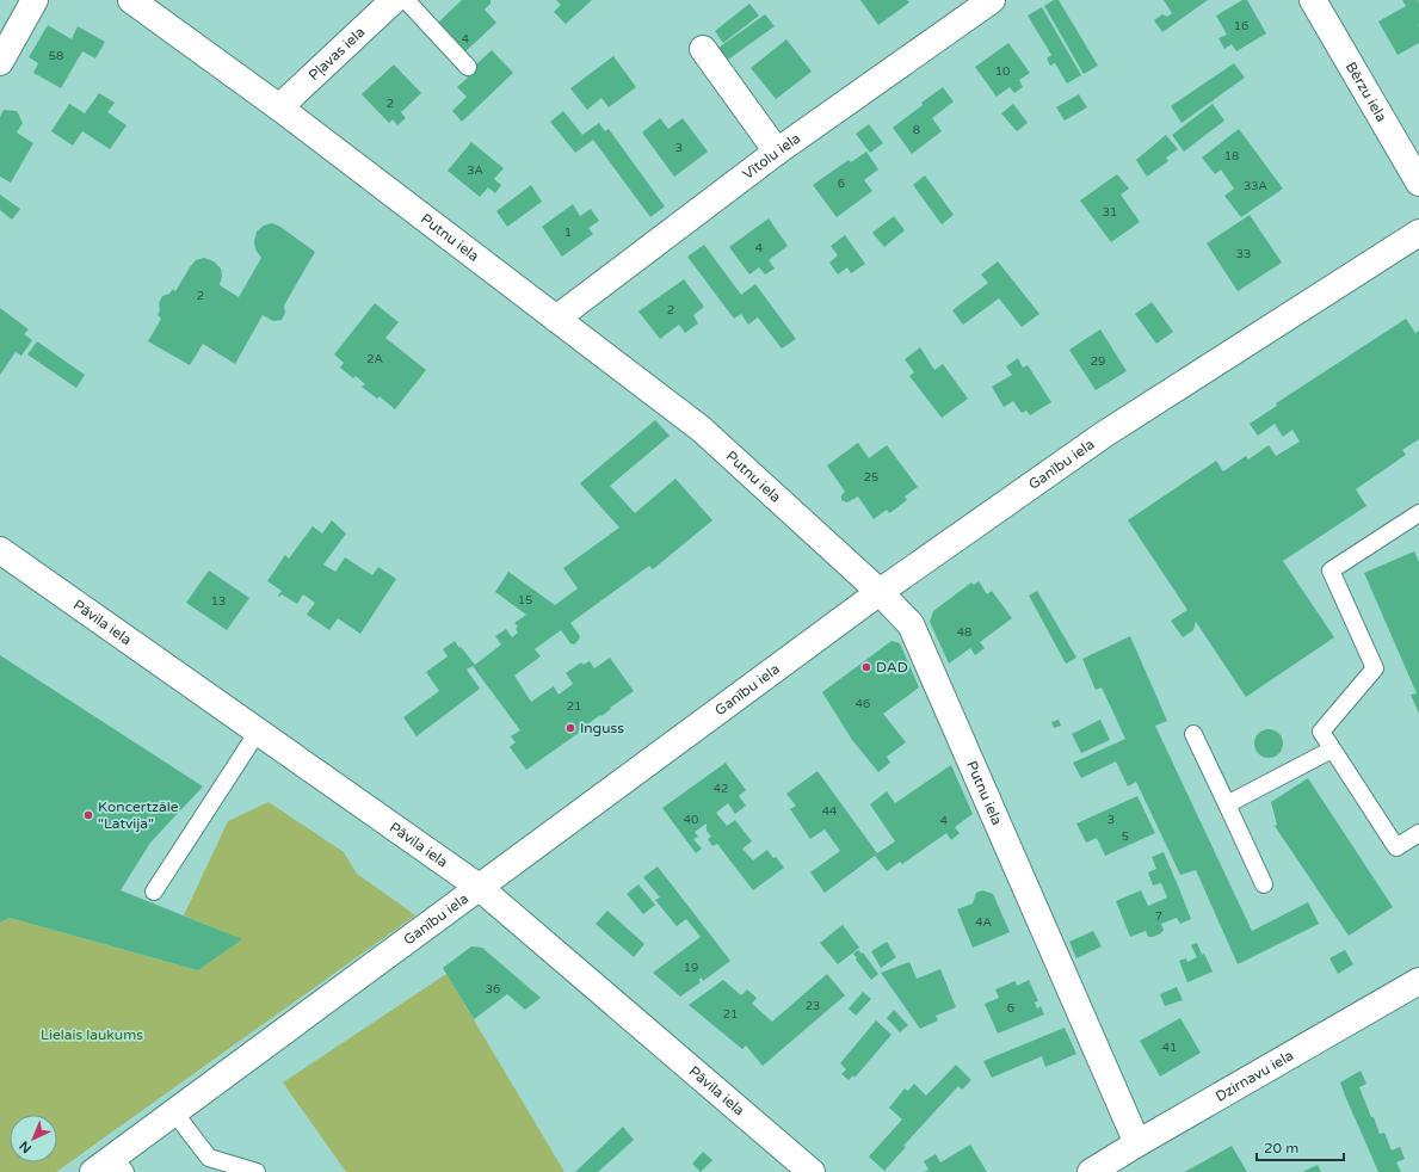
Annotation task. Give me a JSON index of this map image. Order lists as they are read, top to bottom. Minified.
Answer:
{"streets":{"street":["Pļavas iela","Bērzu iela","Vītolu iela","Putnu iela","Ganību iela","Pāvila iela","Dzirnavu iela"]},"crossings":[["Pļavas iela","Putnu iela"],["Vītolu iela","Putnu iela"],["Putnu iela","Ganību iela"],["Putnu iela","Dzirnavu iela"],["Ganību iela","Pāvila iela"]],"parks":["Lielais laukums"],"places":["DAD","Inguss","Koncertzāle \"Latvija\""],"house_numbers":["16","4","58","10","2","8","3","18","3A","6","33A","31","1","4","33","2","2","2A","29","25","15","13","48","46","21","42","44","40","3","4","5","7","4A","19","36","23","6","21","41"],"scale_bar":"20 m","north":"bottom left"}
